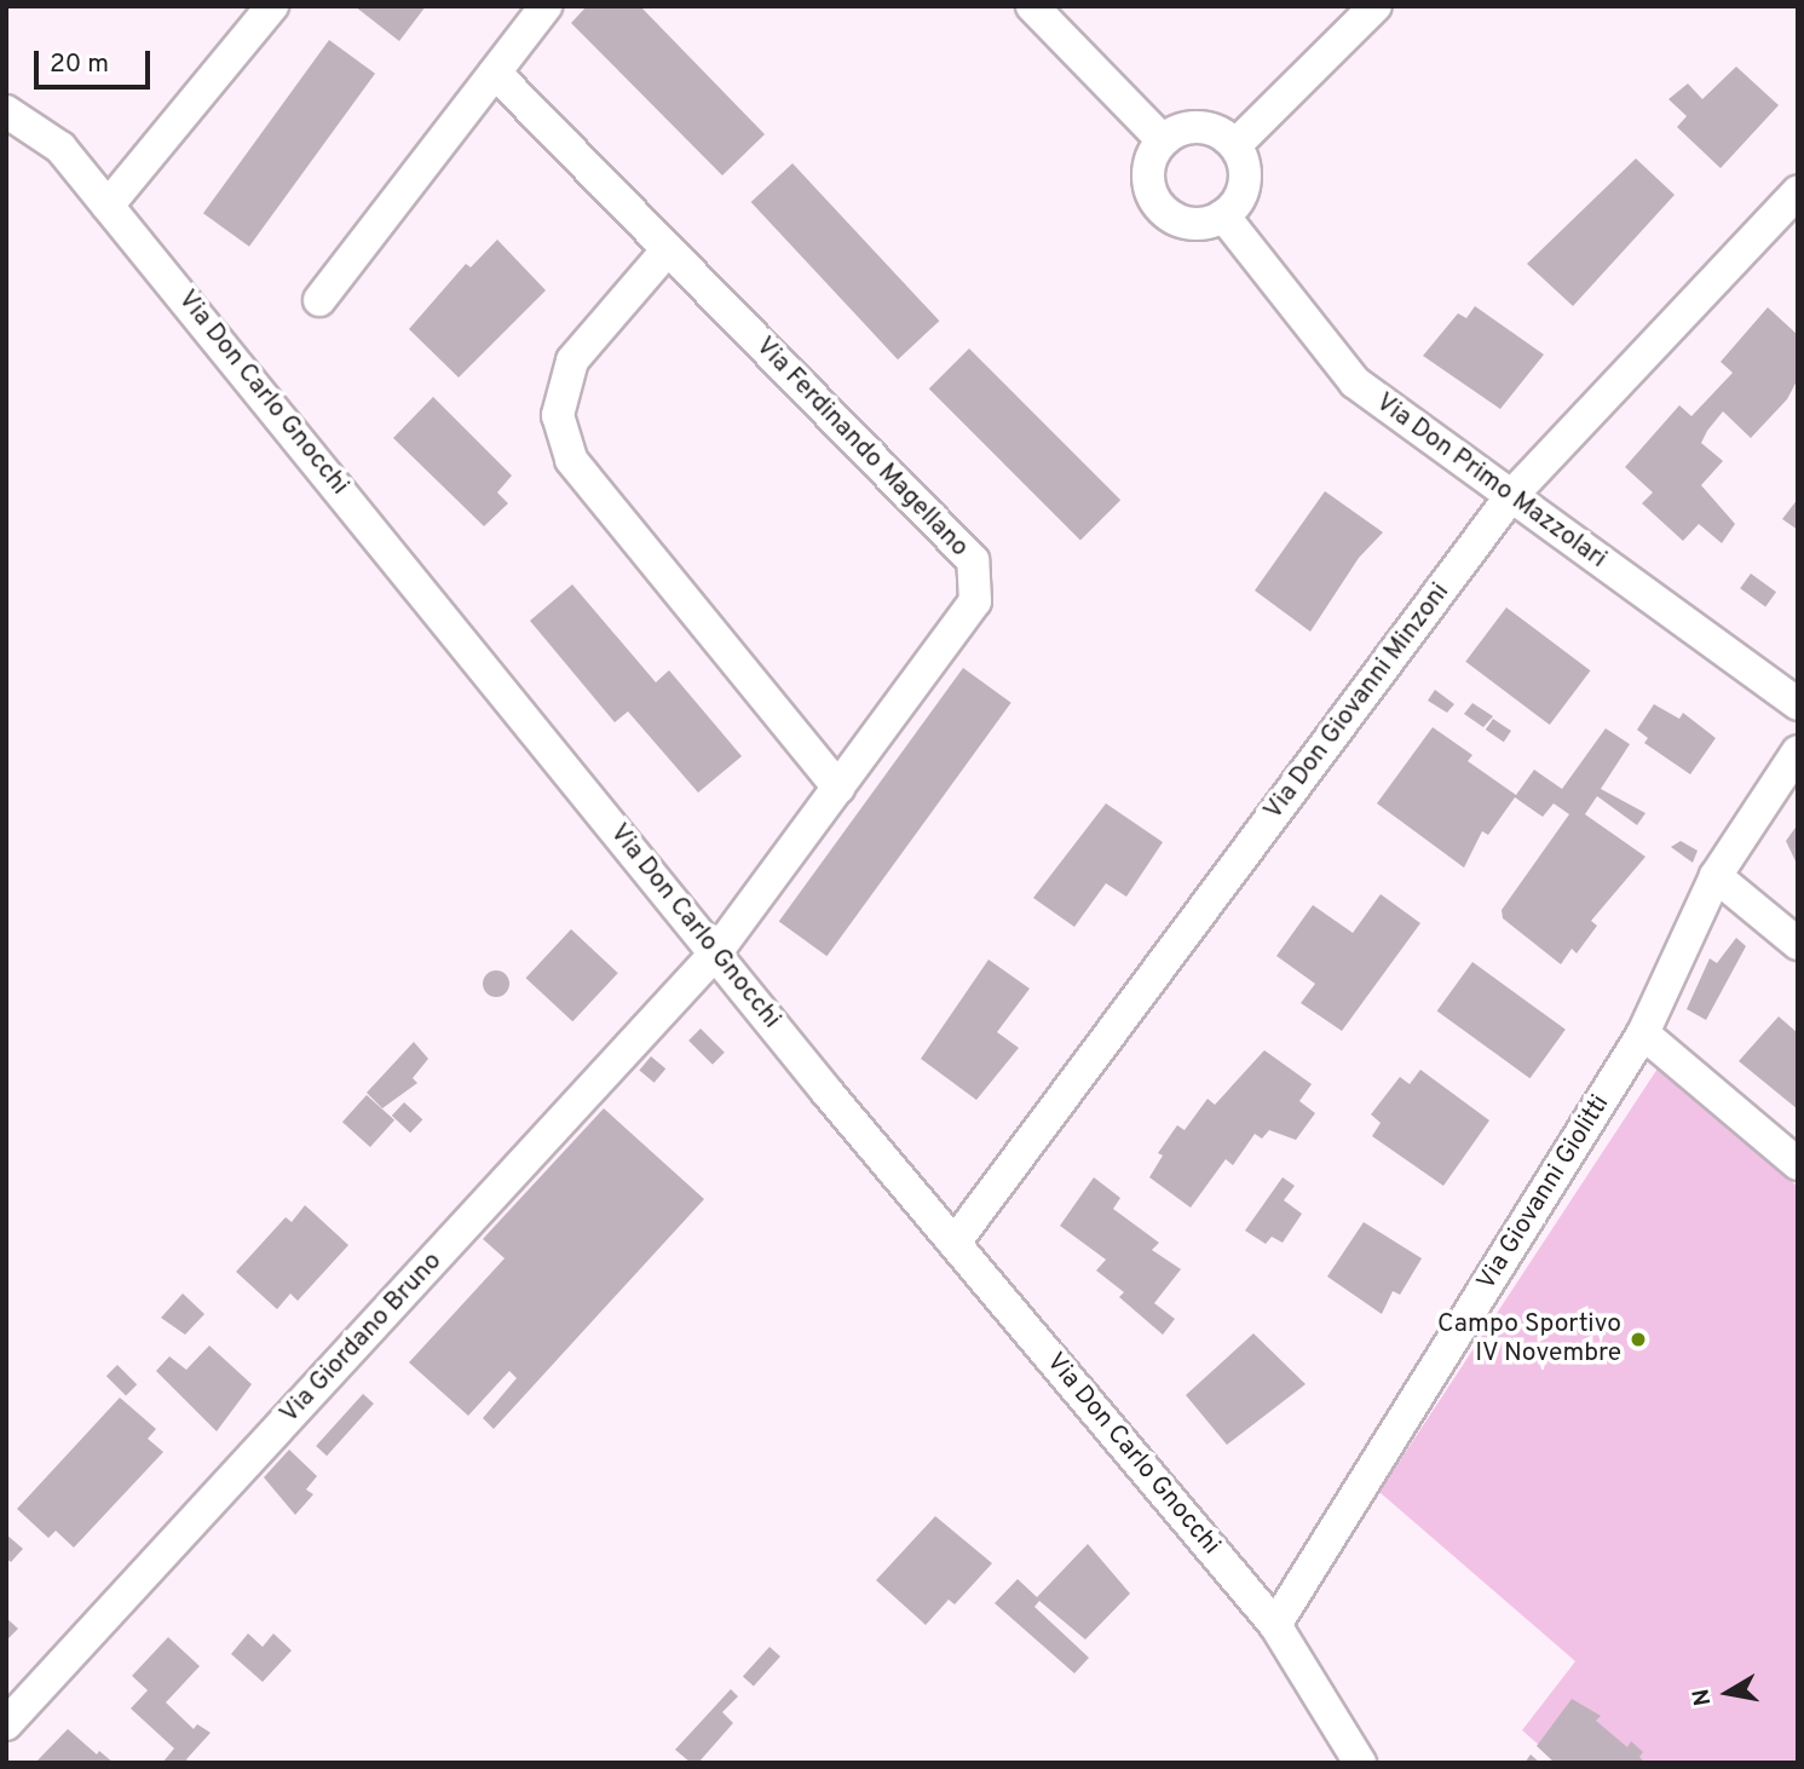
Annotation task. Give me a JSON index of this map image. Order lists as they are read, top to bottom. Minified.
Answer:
{"streets":{"street":["Via Don Carlo Gnocchi","Via Ferdinando Magellano","Via Don Primo Mazzolari","Via Don Giovanni Minzoni","Via Giovanni Giolitti","Via Giordano Bruno"]},"crossings":[["Via Don Carlo Gnocchi","Via Ferdinando Magellano"],["Via Don Carlo Gnocchi","Via Don Giovanni Minzoni"],["Via Don Carlo Gnocchi","Via Giovanni Giolitti"],["Via Don Carlo Gnocchi","Via Giordano Bruno"],["Via Ferdinando Magellano","Via Giordano Bruno"],["Via Don Primo Mazzolari","Via Don Giovanni Minzoni"]],"places":["Campo Sportivo IV Novembre"],"scale_bar":"20 m","north":"left"}
